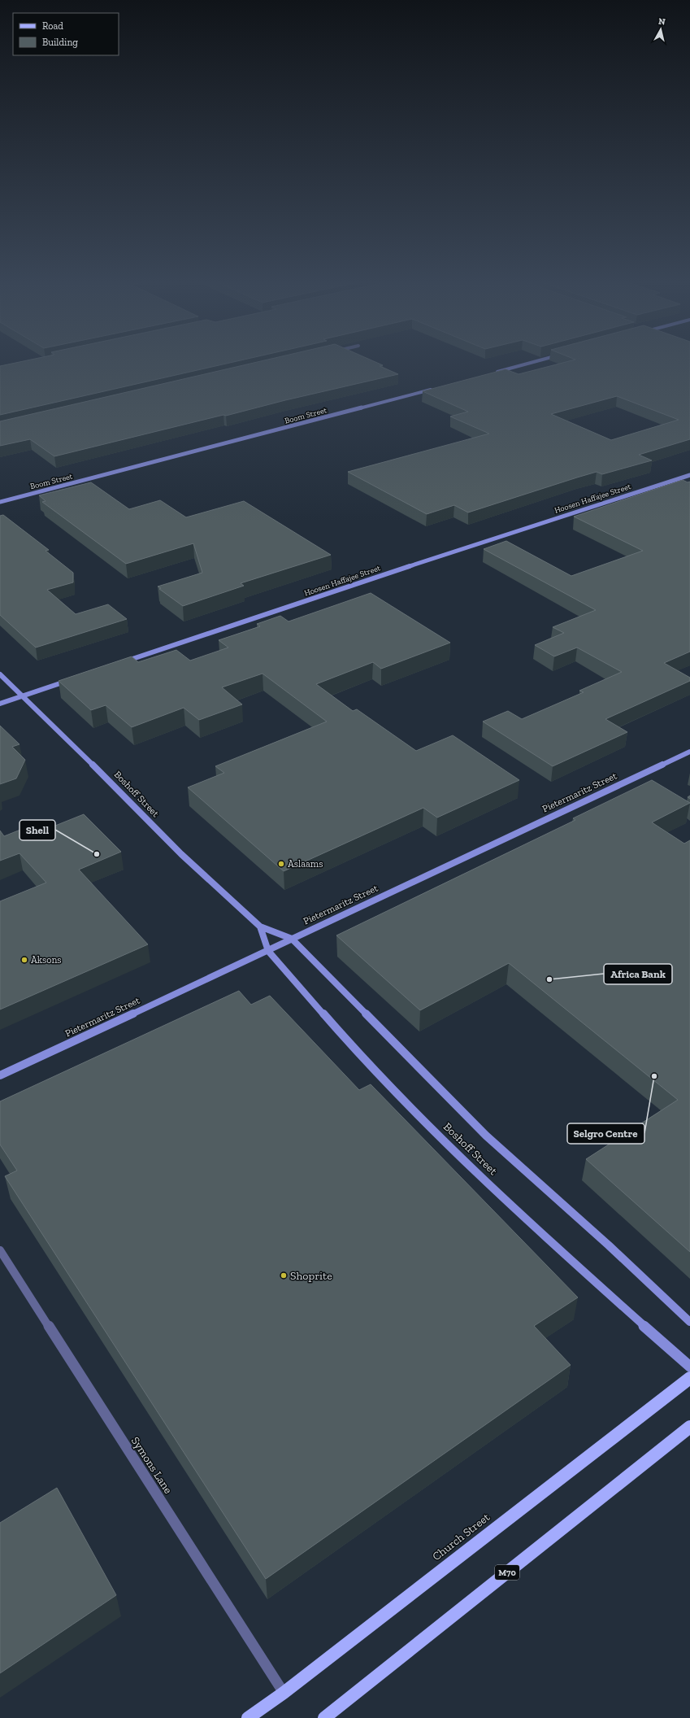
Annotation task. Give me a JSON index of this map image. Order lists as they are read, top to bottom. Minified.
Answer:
{"streets":{"main road":["Church Street","M70"],"street":["Boom Street","Hoosen Haffajee Street","Pietermaritz Street","Boshoff Street","Symons Lane"]},"crossings":[["Pietermaritz Street","Boshoff Street"],["Symons Lane","Church Street"]],"places":["Shell","Aslaams","Aksons","Africa Bank","Selgro Centre","Shoprite"],"legend":["Road","Building"],"north":"top"}
